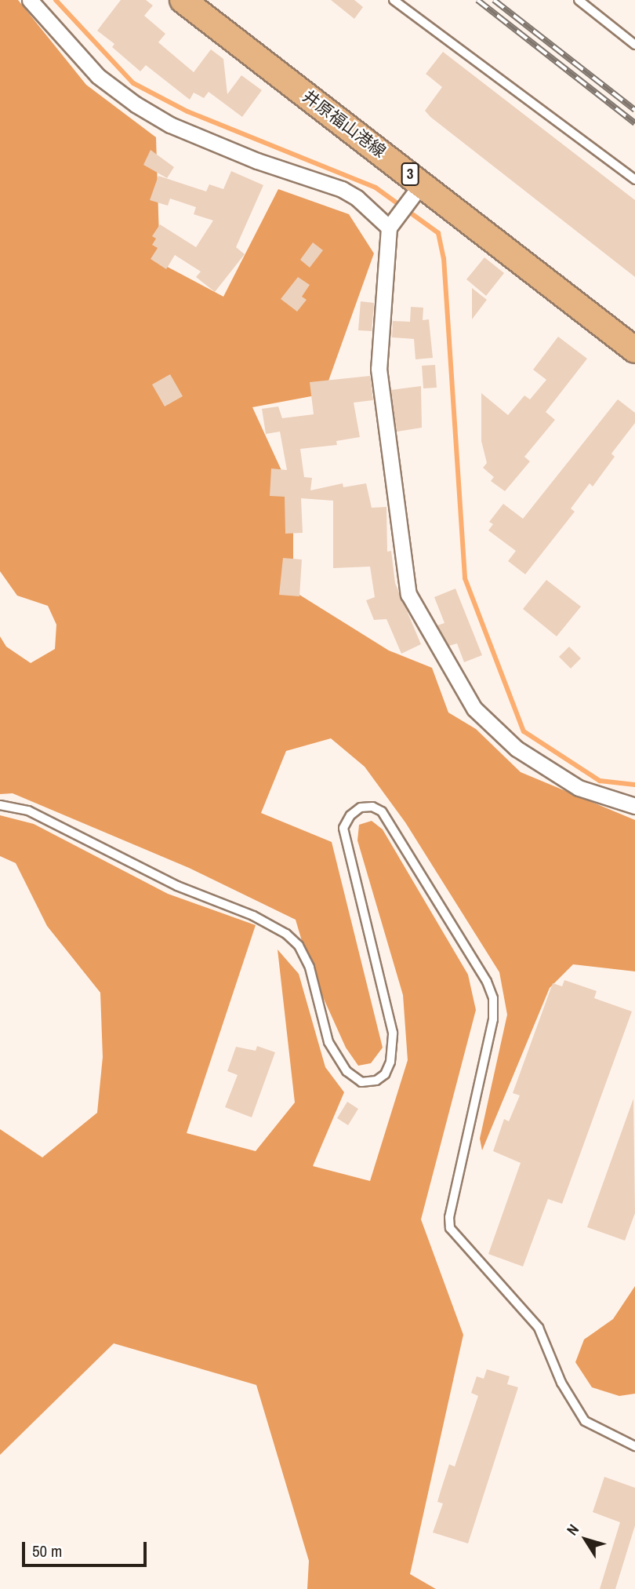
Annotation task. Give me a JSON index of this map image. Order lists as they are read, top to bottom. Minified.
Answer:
{"streets":{"main road":["井原福山港線","3"]},"scale_bar":"50 m","north":"top left"}
